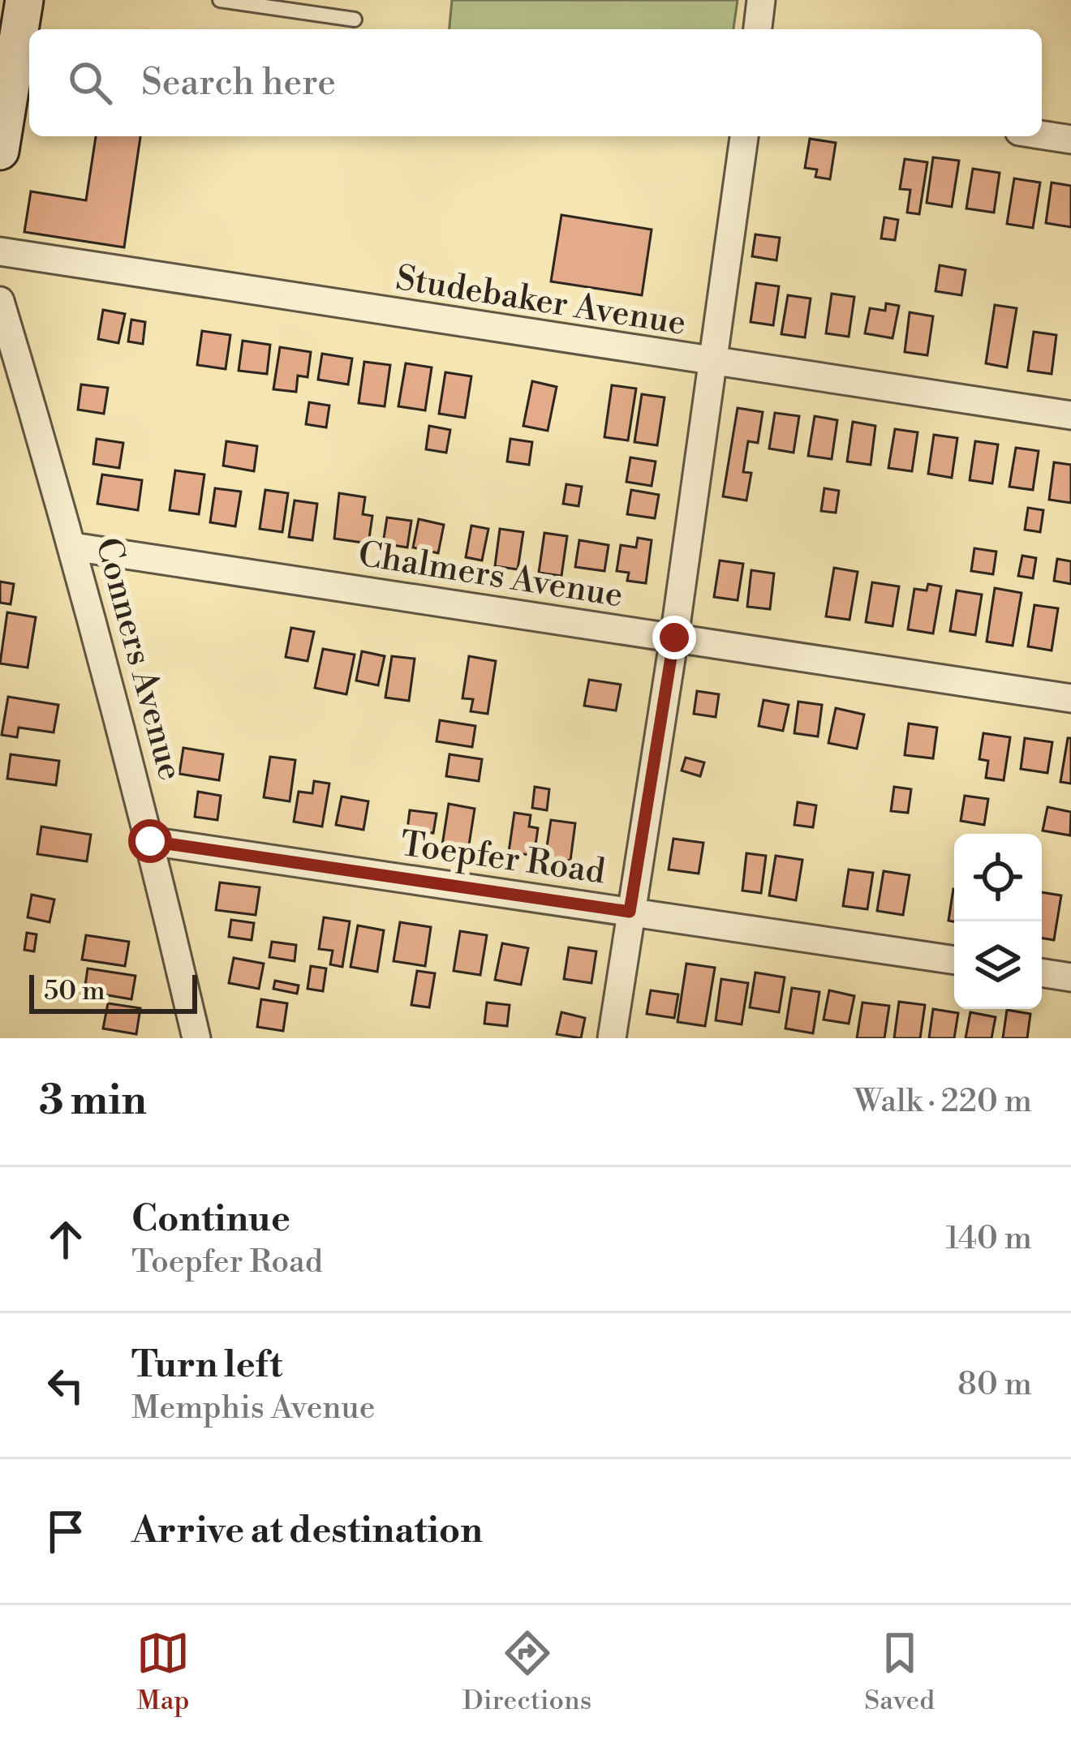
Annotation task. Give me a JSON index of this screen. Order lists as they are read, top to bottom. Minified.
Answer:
{"streets":{"street":["Studebaker Avenue","Chalmers Avenue","Conners Avenue","Toepfer Road"]},"crossings":[["Chalmers Avenue","Conners Avenue"],["Conners Avenue","Toepfer Road"]],"scale_bar":"50 m","page":{"search":"Search here","scale":"50 m","heading":["3 min","Walk · 220 m"],"list":[["Continue","Toepfer Road","140 m"],["Turn left","Memphis Avenue","80 m"],"Arrive at destination"],"nav":["Map","Directions","Saved"]}}
